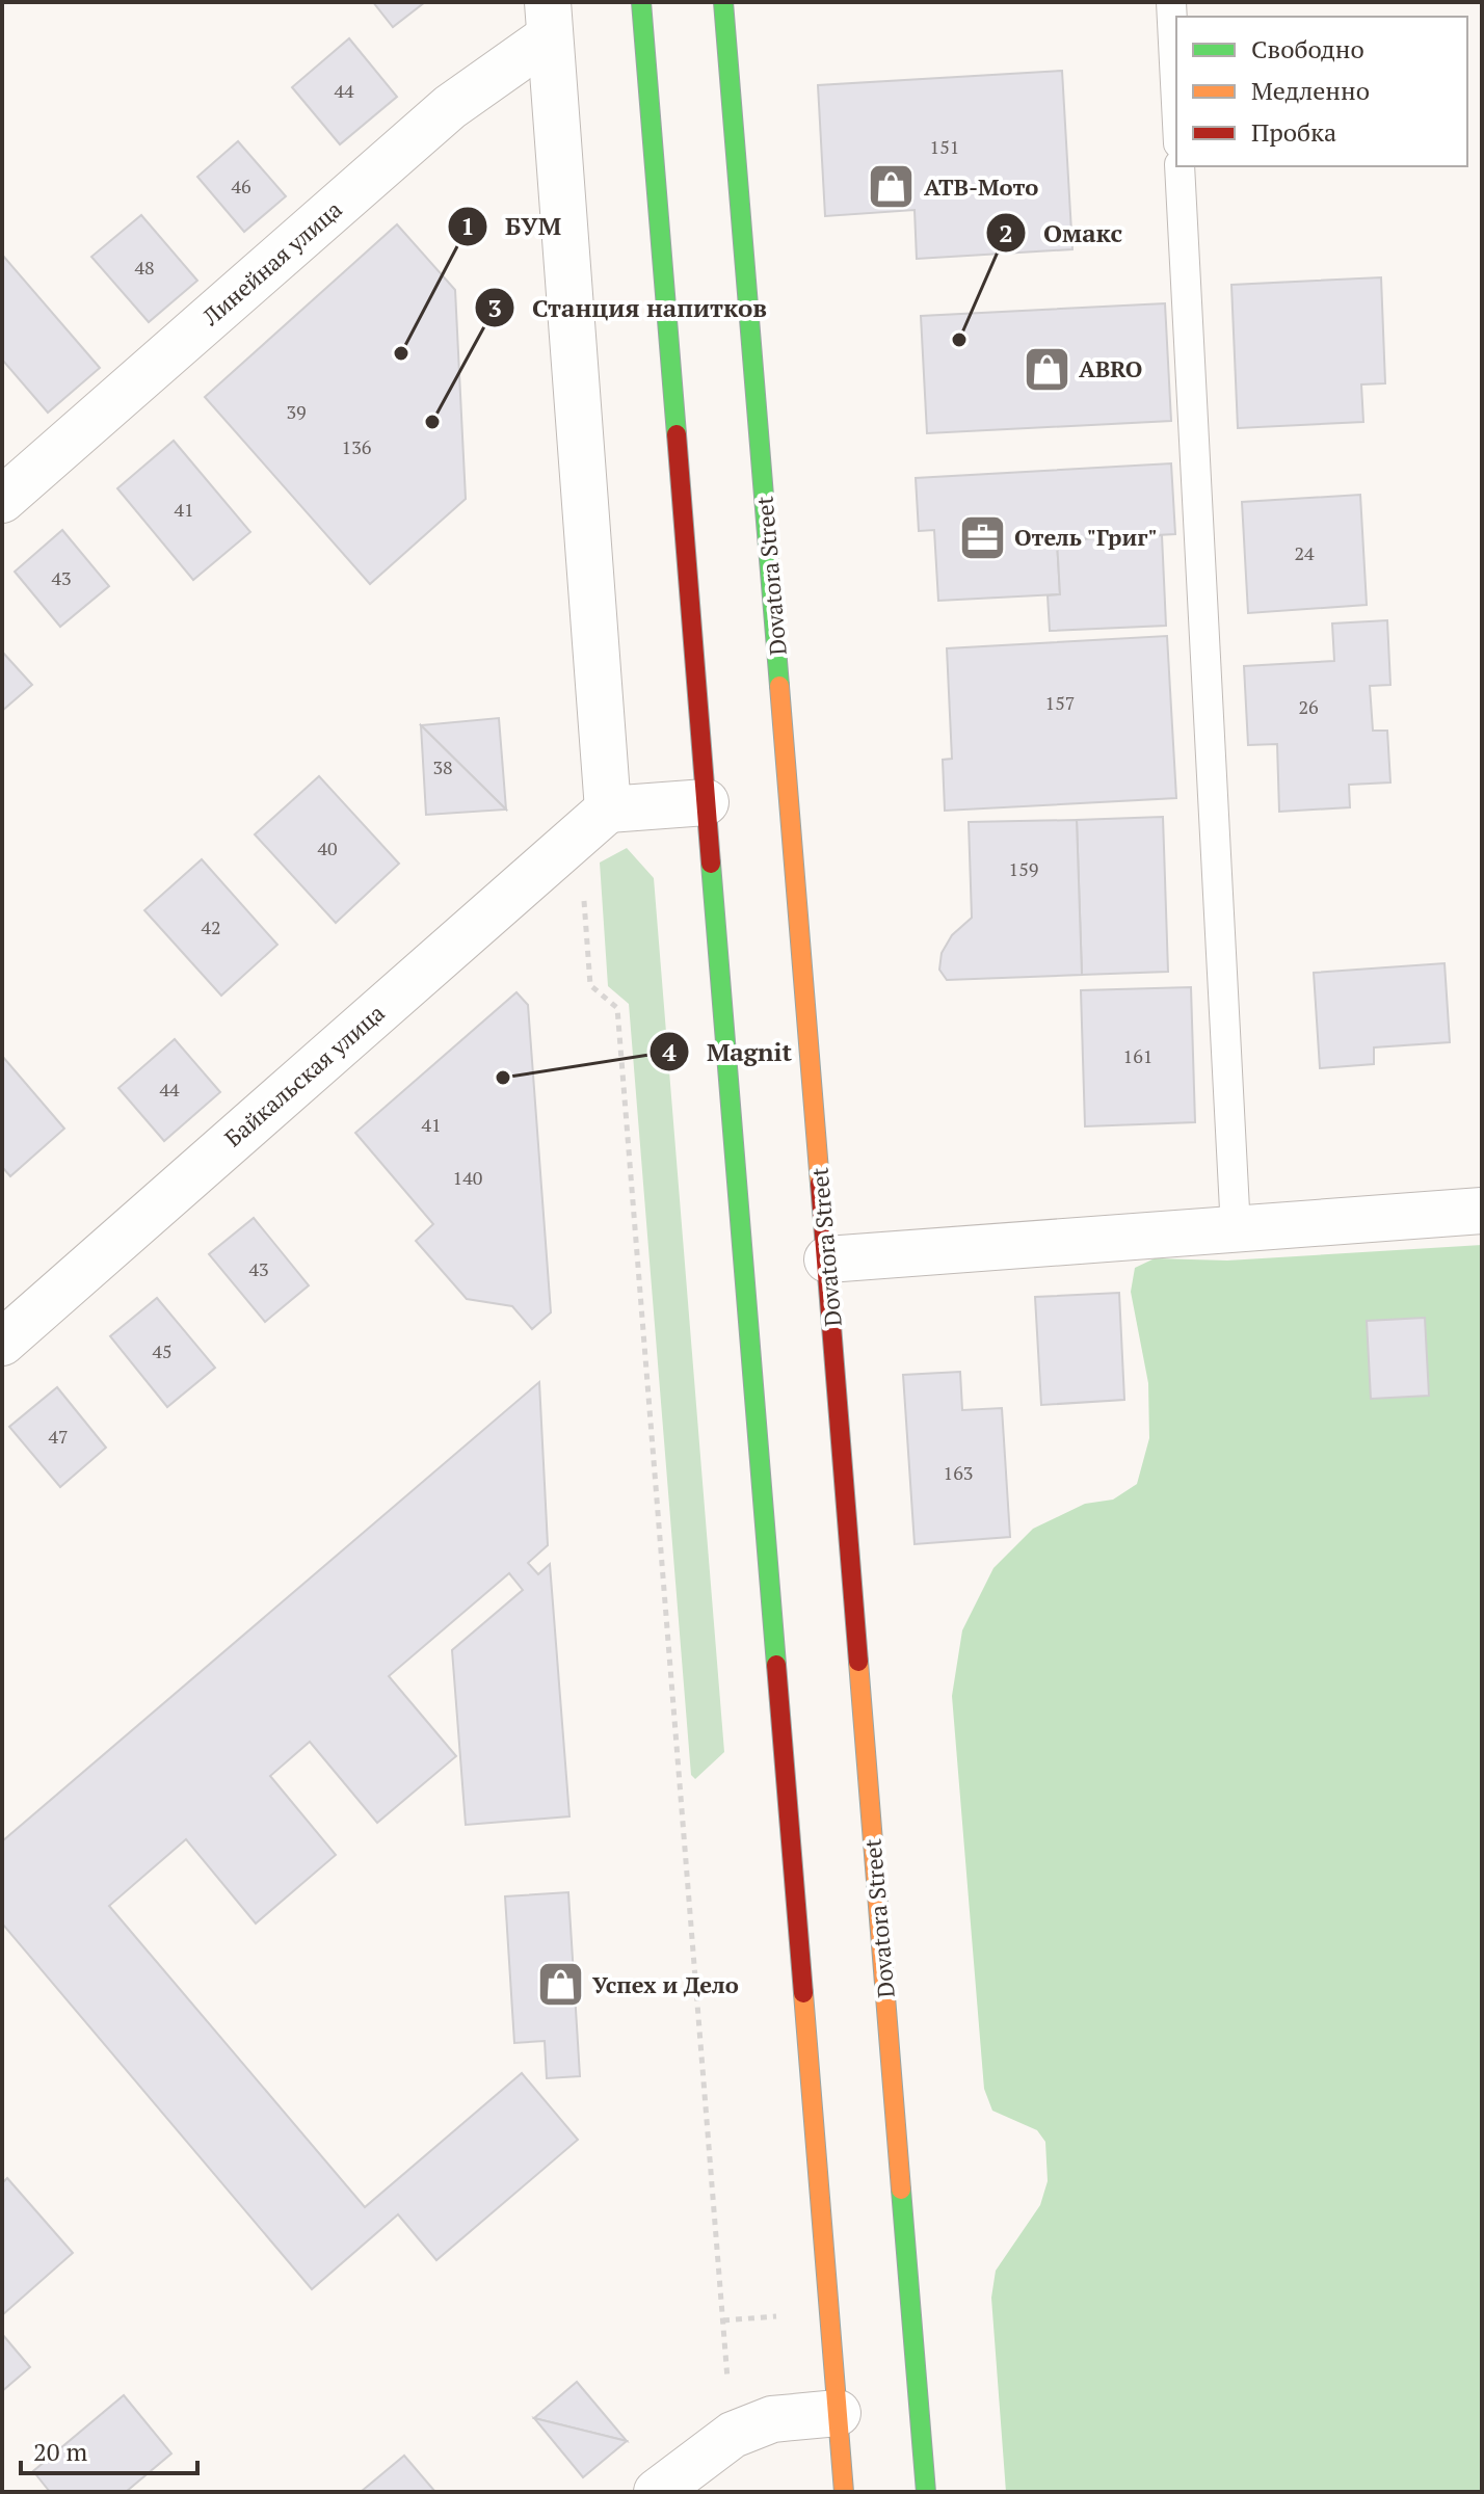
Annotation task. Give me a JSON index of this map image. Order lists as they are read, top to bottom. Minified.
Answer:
{"streets":{"main road":["Dovatora Street"],"street":["Линейная улица","Байкальская улица"]},"places":{"shop":["АТВ-Мото","ABRO","Успех и Дело"],"other":["Омакс","БУМ","Станция напитков","Magnit"],"office":["Отель \"Григ\""]},"house_numbers":["44","151","46","48","39","136","41","24","43","157","26","38","40","159","42","161","44","41","140","43","45","47","163"],"legend":["Свободно","Медленно","Пробка"],"scale_bar":"20 m"}
